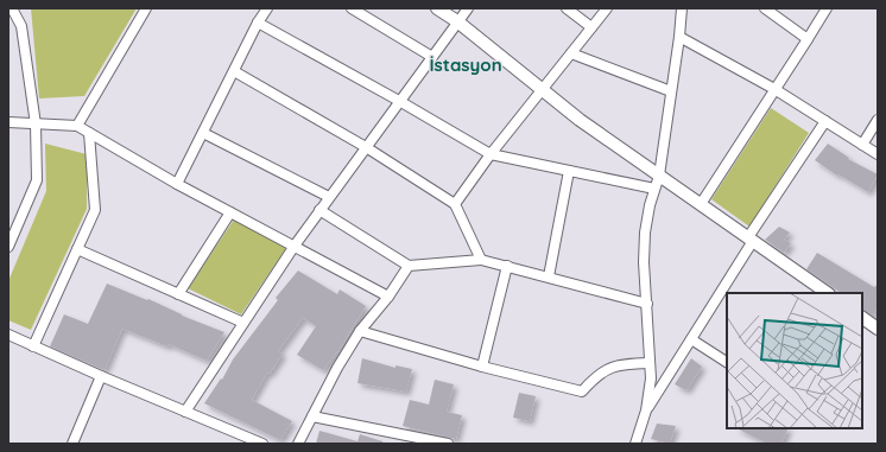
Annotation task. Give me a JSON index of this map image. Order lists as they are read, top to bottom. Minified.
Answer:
{"districts":["İstasyon"]}
